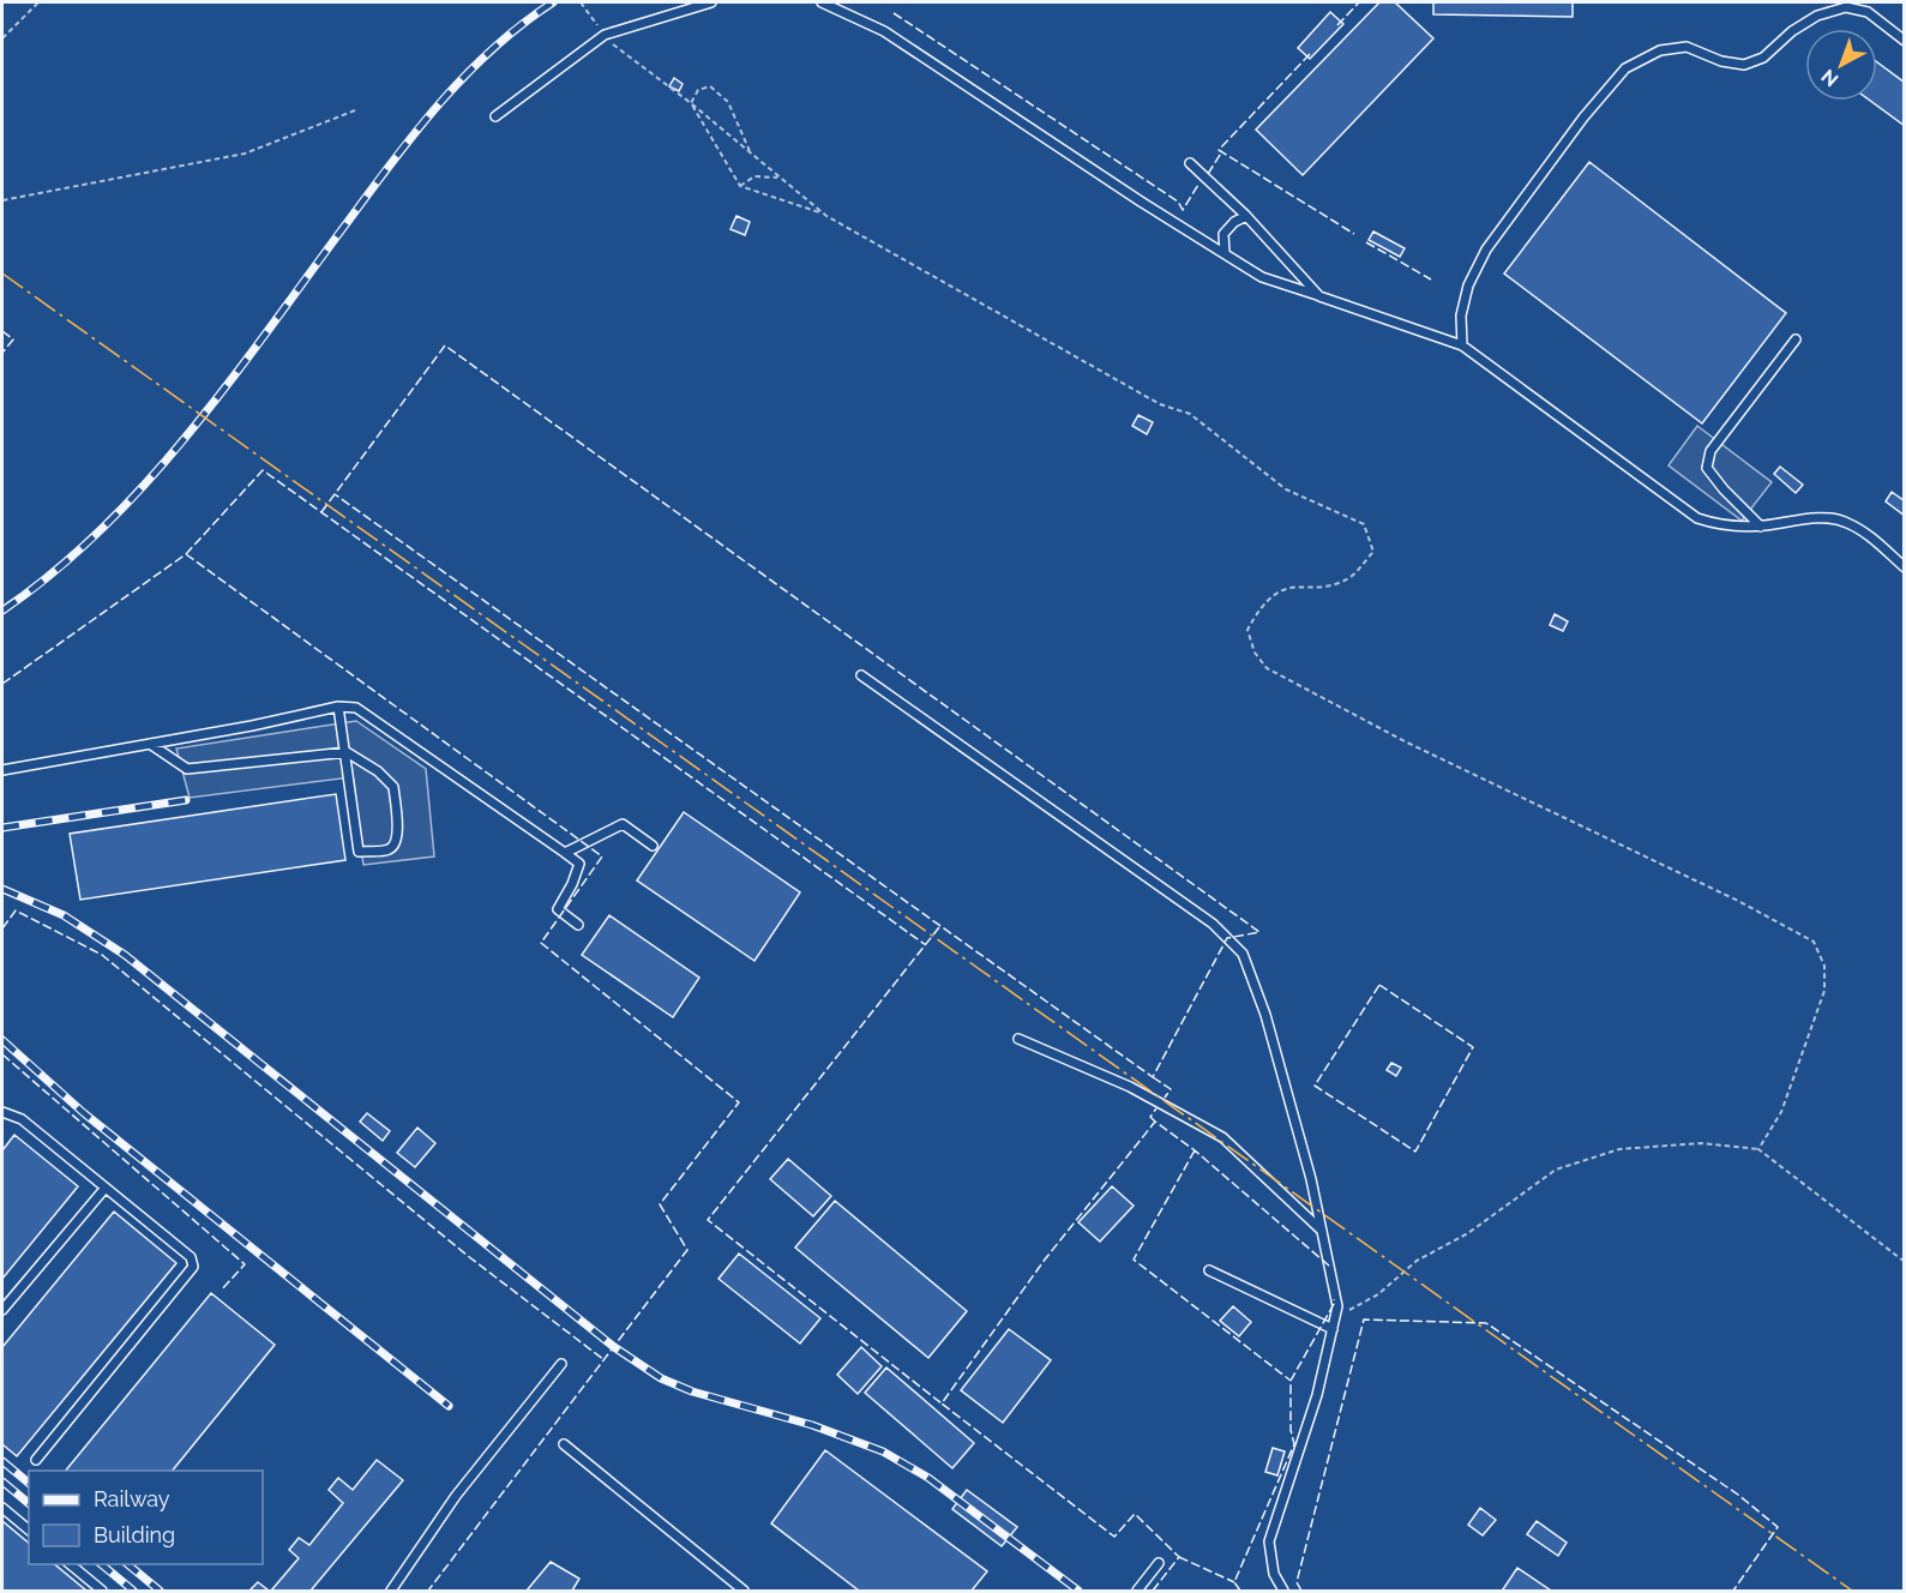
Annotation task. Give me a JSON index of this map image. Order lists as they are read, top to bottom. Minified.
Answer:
{"legend":["Railway","Building"],"north":"bottom left"}
